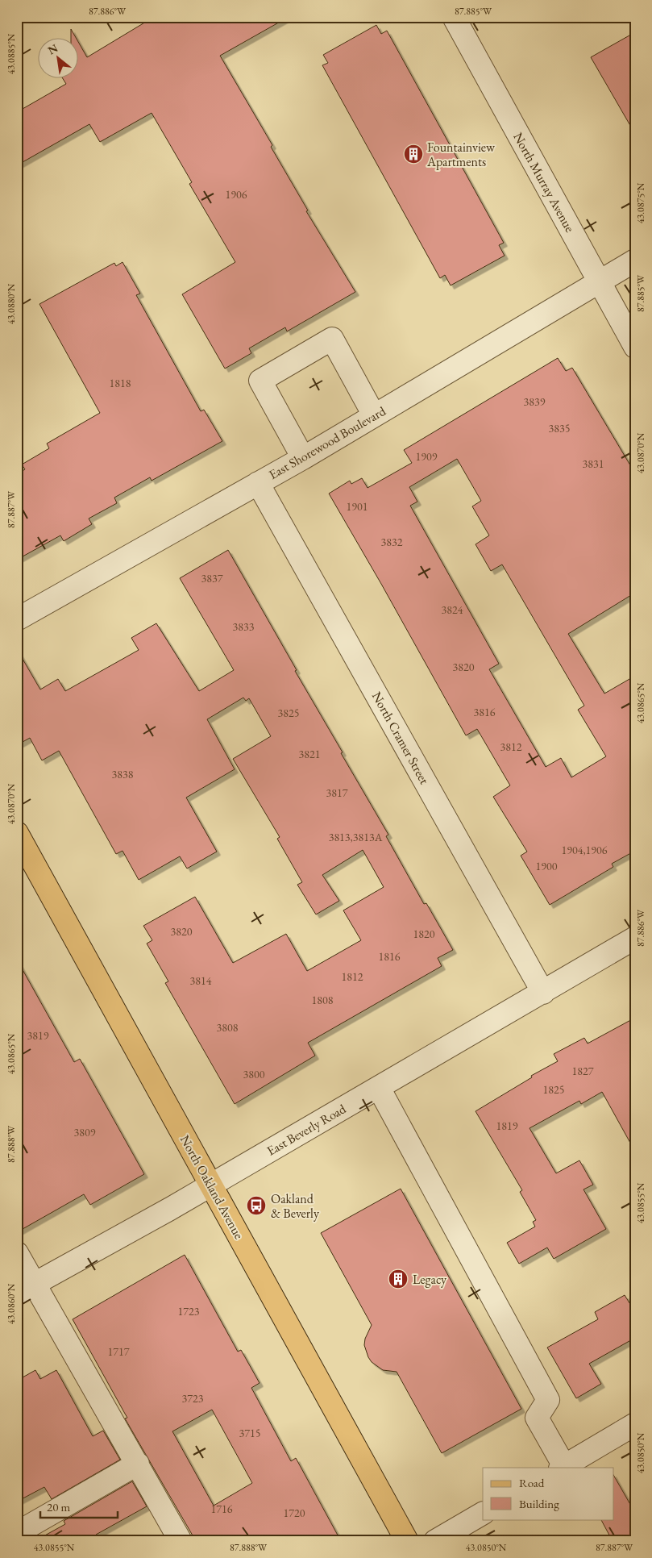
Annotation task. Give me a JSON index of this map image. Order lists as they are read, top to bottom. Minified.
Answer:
{"streets":{"main road":["North Oakland Avenue"],"street":["North Murray Avenue","East Shorewood Boulevard","North Cramer Street","East Beverly Road"]},"crossings":[["North Murray Avenue","East Shorewood Boulevard"],["East Shorewood Boulevard","North Cramer Street"],["North Cramer Street","East Beverly Road"],["East Beverly Road","North Oakland Avenue"]],"places":{"building":["Fountainview Apartments","Legacy"],"bus stop":["Oakland & Beverly"]},"house_numbers":["1906","1818","3839","3835","1909","3831","1901","3832","3837","3824","3833","3820","3816","3825","3812","3821","3838","3817","3813,3813A","1904,1906","1900","3820","1820","1816","1812","3814","1808","3808","3819","1827","3800","1825","1819","3809","1723","1717","3723","3715","1716","1720"],"legend":["Road","Building"],"scale_bar":"20 m","north":"top left","coordinates":["87.886°W","87.885°W","43.0885°N","43.0875°N","43.0880°N","43.0870°N","87.887°W","43.0865°N","87.888°W","43.0855°N","43.0860°N","43.0850°N"]}
